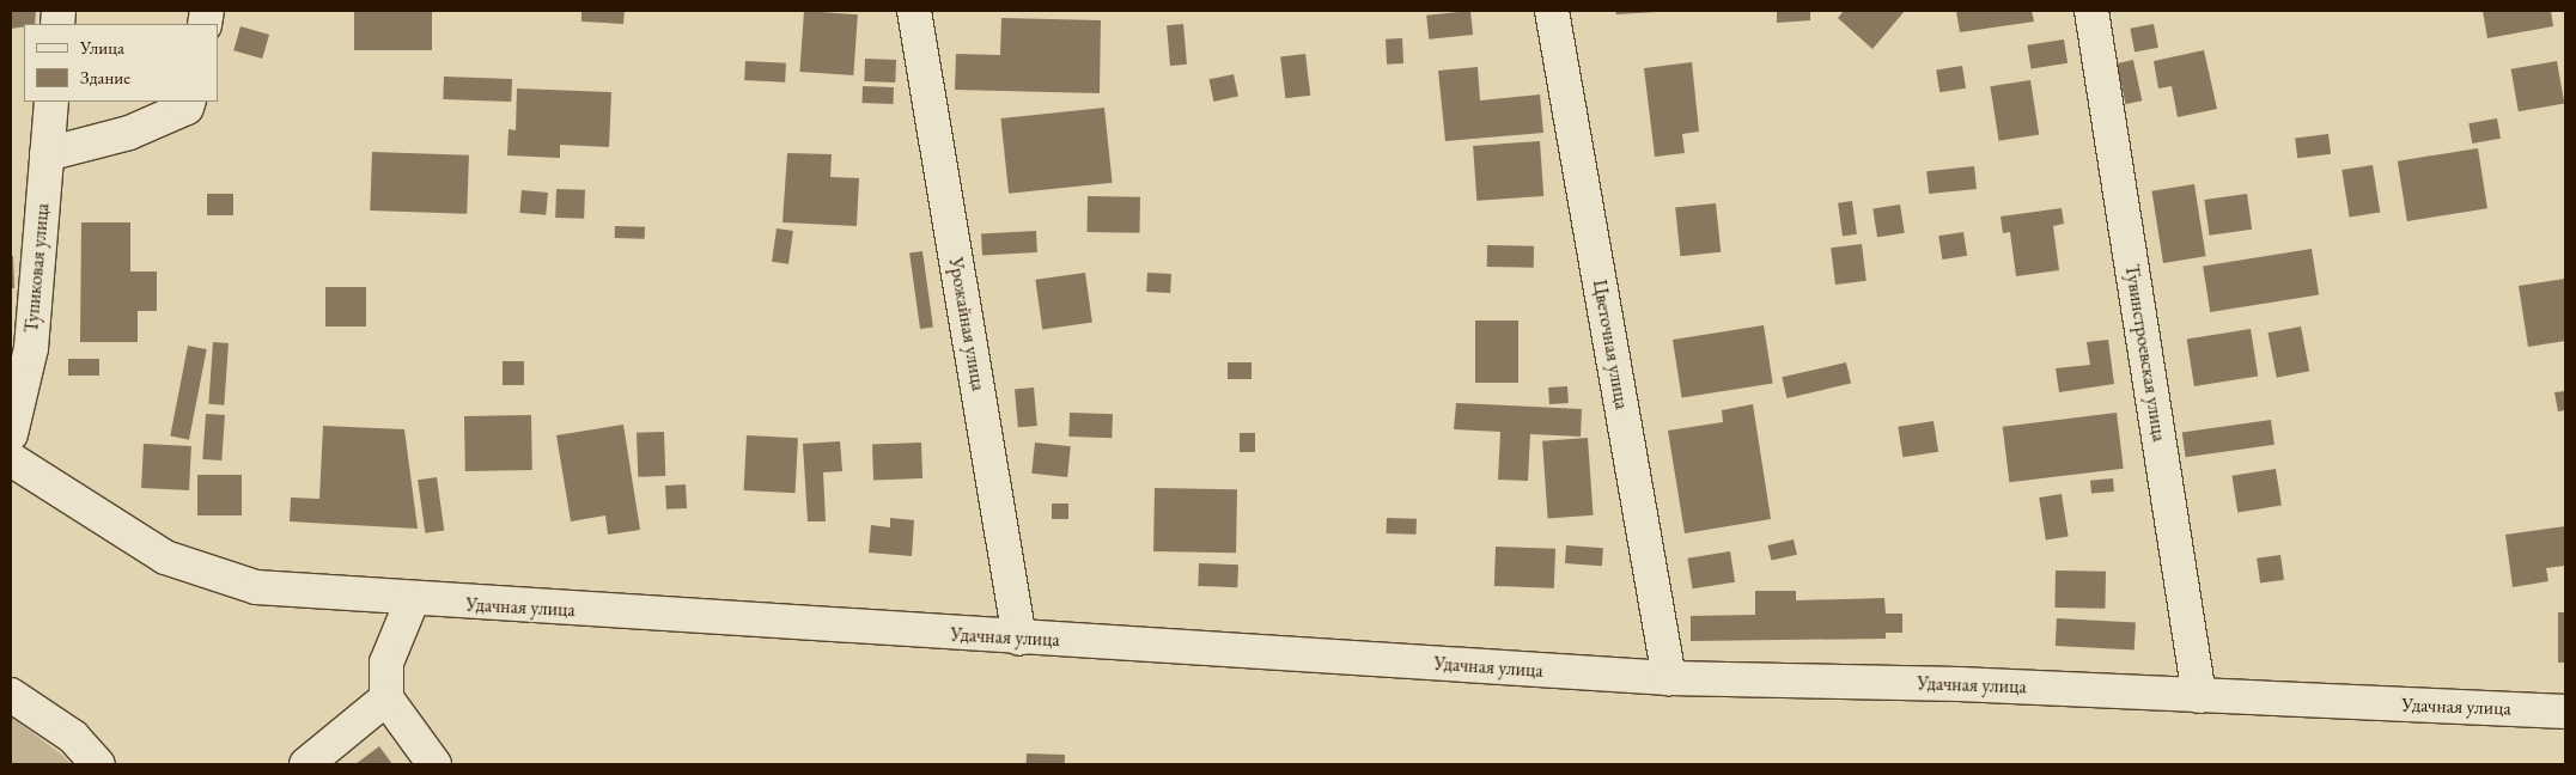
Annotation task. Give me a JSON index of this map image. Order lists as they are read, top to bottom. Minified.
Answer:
{"streets":{"street":["Тупиковая улица","Урожайная улица","Цветочная улица","Тувинстроевская улица","Удачная улица"]},"crossings":[["Урожайная улица","Удачная улица"],["Цветочная улица","Удачная улица"],["Тувинстроевская улица","Удачная улица"]],"legend":["Улица","Здание"]}
